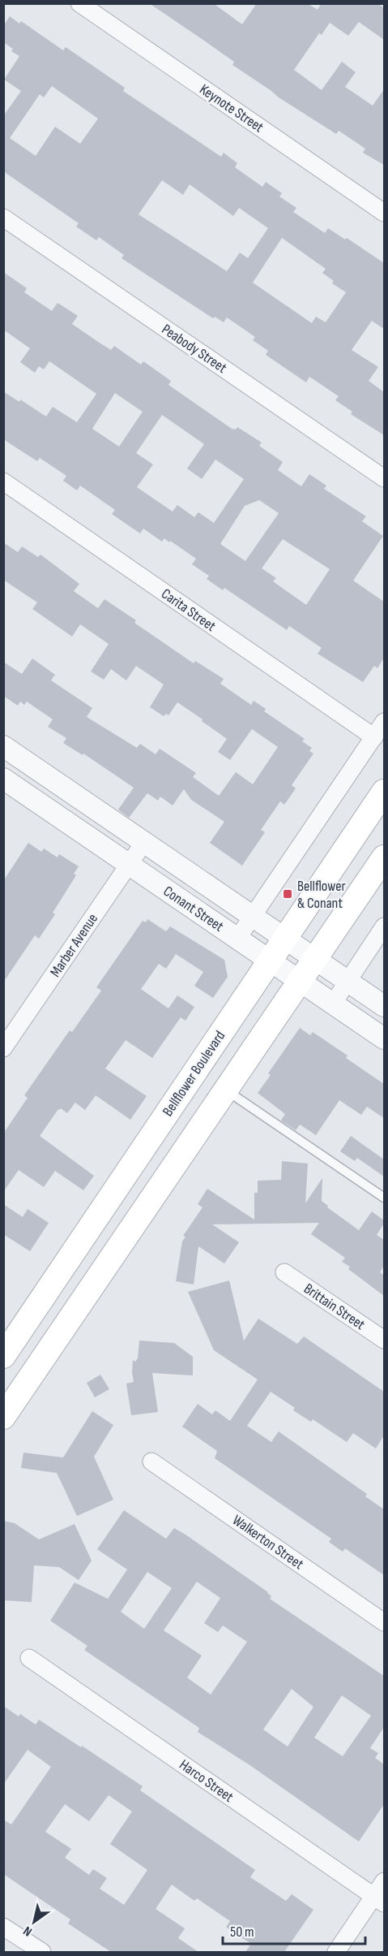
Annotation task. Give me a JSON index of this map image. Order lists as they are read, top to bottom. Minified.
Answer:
{"streets":{"main road":["Bellflower Boulevard"],"street":["Keynote Street","Peabody Street","Carita Street","Conant Street","Marber Avenue","Brittain Street","Walkerton Street","Harco Street"]},"crossings":[["Conant Street","Marber Avenue"],["Conant Street","Bellflower Boulevard"]],"places":{"transit":["Bellflower & Conant"]},"scale_bar":"50 m","north":"bottom left"}
